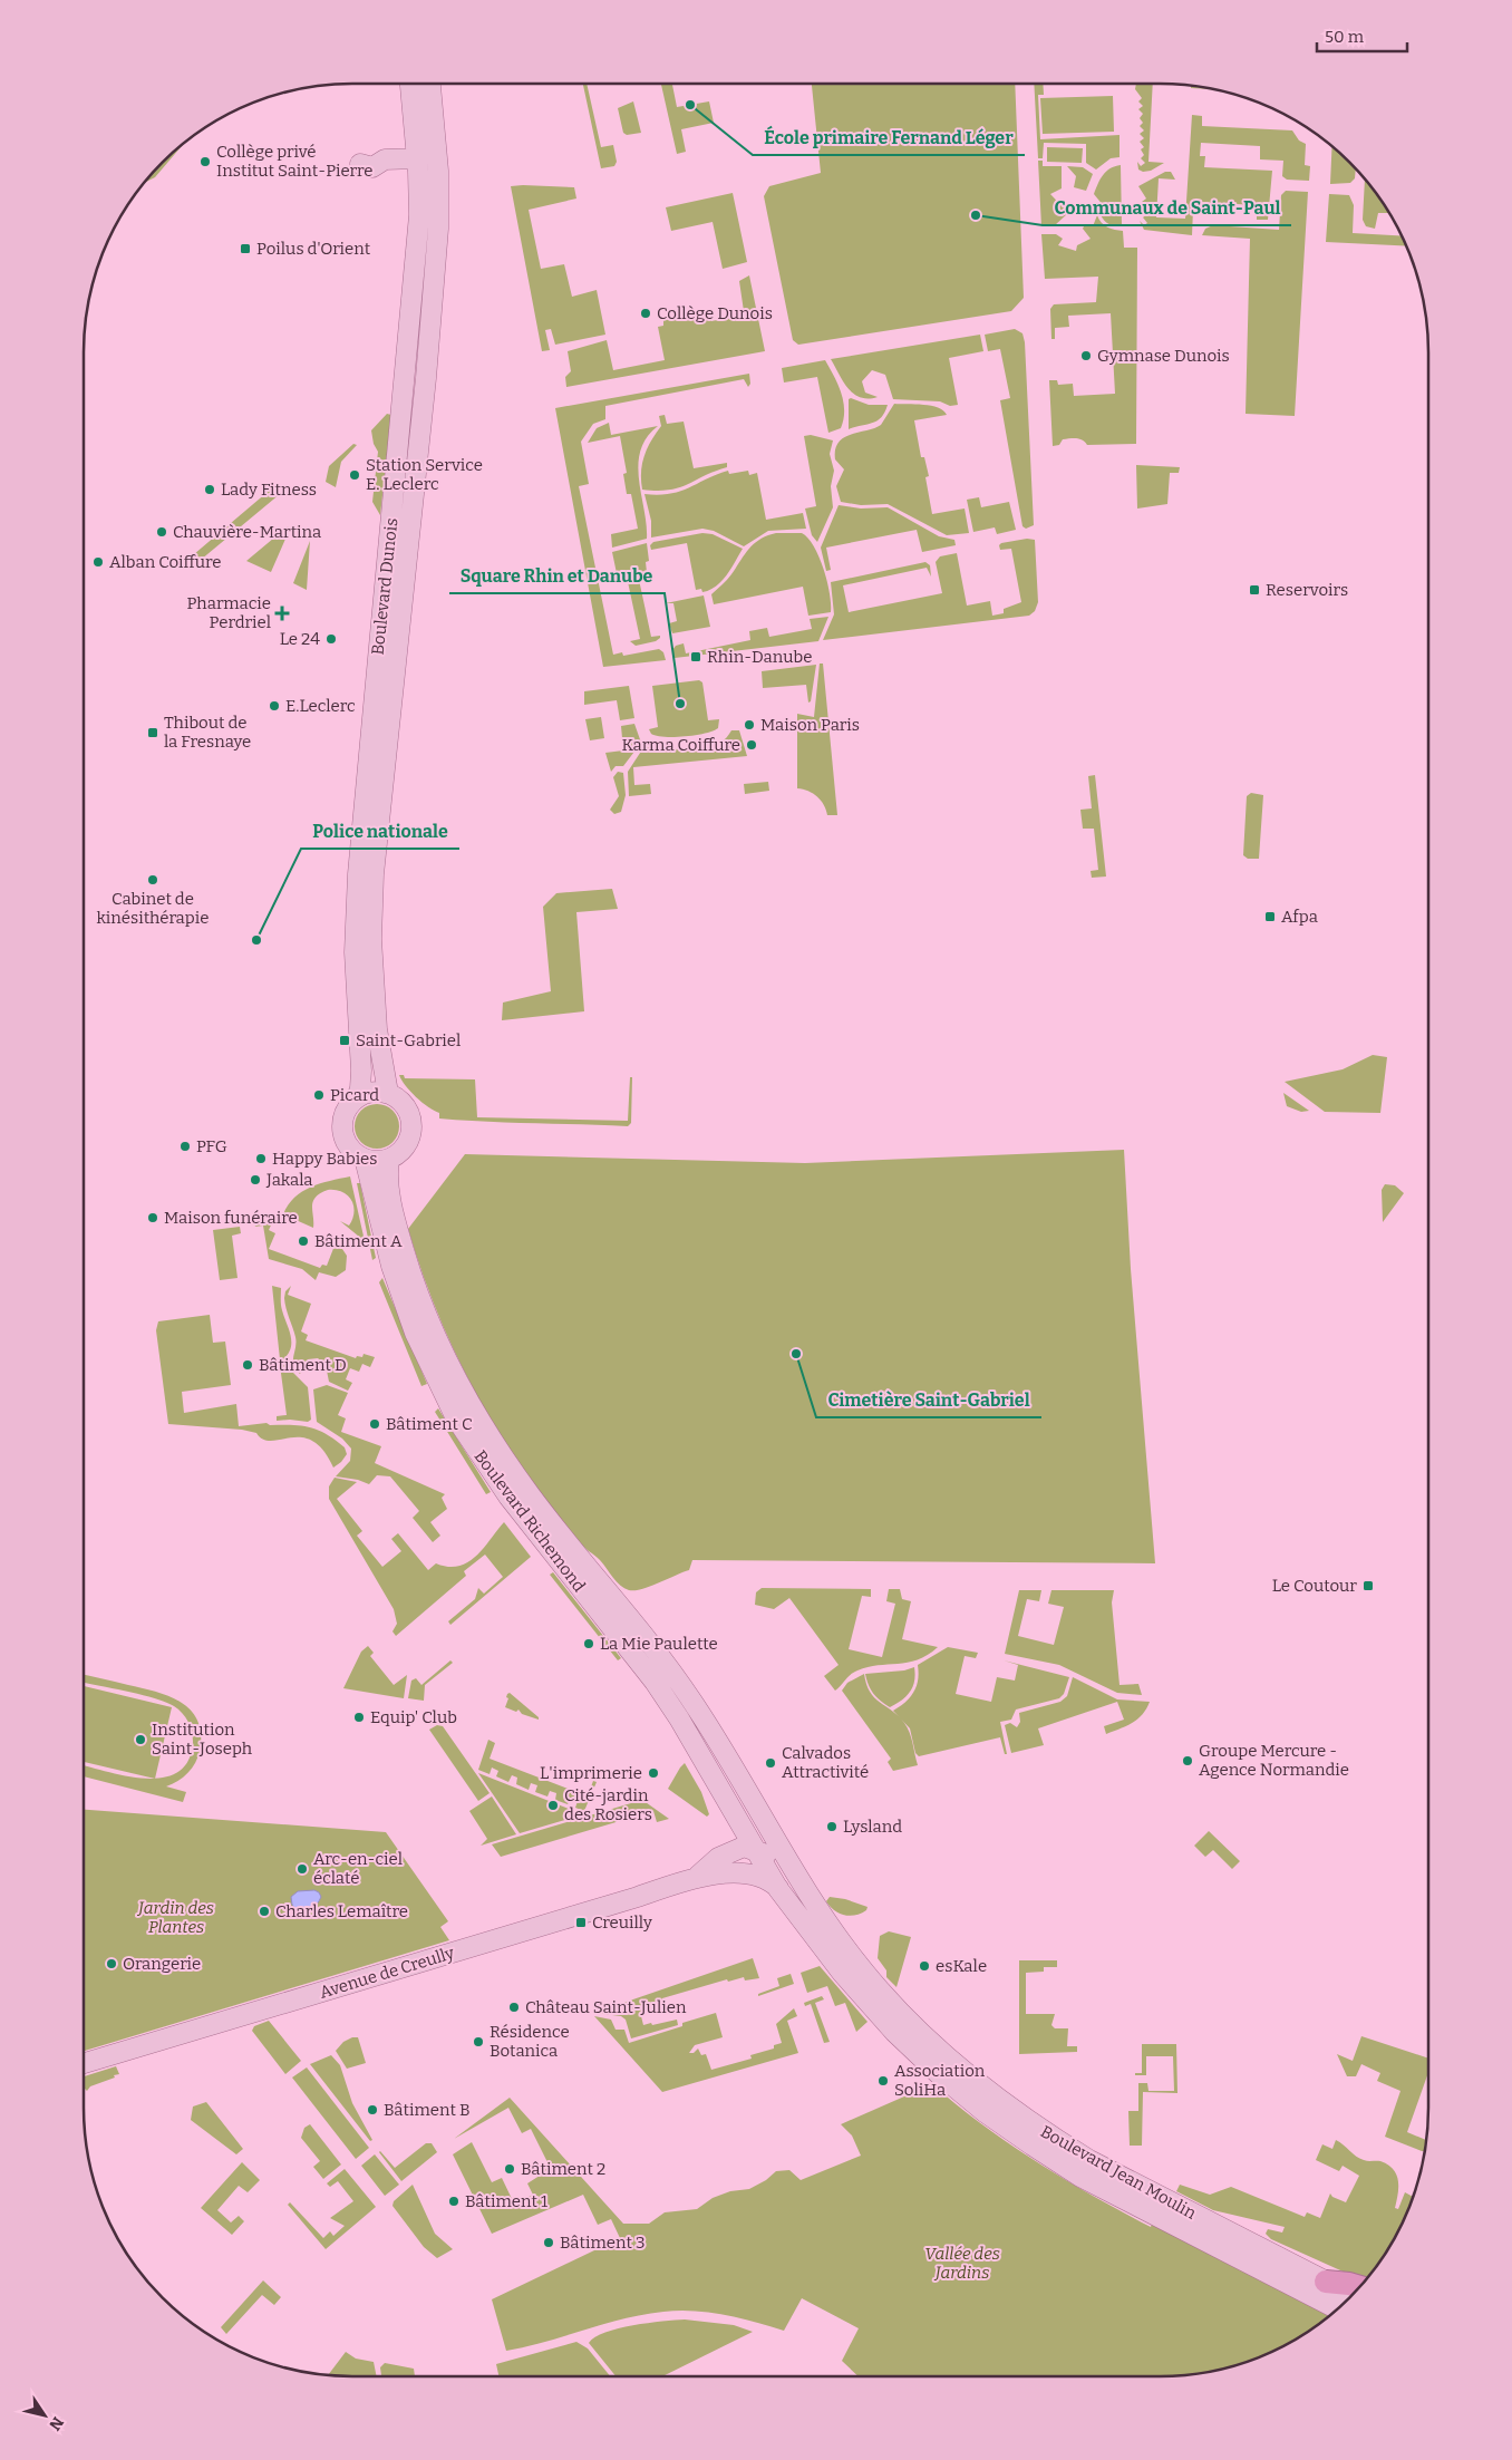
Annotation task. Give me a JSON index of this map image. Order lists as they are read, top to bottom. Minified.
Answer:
{"streets":{"main road":["Boulevard Dunois","Boulevard Richemond","Avenue de Creully","Boulevard Jean Moulin"]},"crossings":[["Boulevard Dunois","Boulevard Richemond"],["Boulevard Richemond","Boulevard Jean Moulin"]],"parks":["Jardin des Plantes","Vallée des Jardins"],"places":{"other":["École primaire Fernand Léger","Collège privé Institut Saint-Pierre","Communaux de Saint-Paul","Collège Dunois","Gymnase Dunois","Station Service E. Leclerc","Lady Fitness","Chauvière-Martina","Alban Coiffure","Le 24","Square Rhin et Danube","E.Leclerc","Maison Paris","Karma Coiffure","Cabinet de kinésithérapie","Police nationale","Picard","PFG","Happy Babies","Jakala","Maison funéraire","Bâtiment A","Cimetière Saint-Gabriel","Bâtiment D","Bâtiment C","La Mie Paulette","Equip' Club","Institution Saint-Joseph","Groupe Mercure - Agence Normandie","Calvados Attractivité","L'imprimerie","Cité-jardin des Rosiers","Lysland","Arc-en-ciel éclaté","Charles Lemaître","Orangerie","esKale","Château Saint-Julien","Résidence Botanica","Association SoliHa","Bâtiment B","Bâtiment 2","Bâtiment 1","Bâtiment 3"],"transit":["Poilus d'Orient","Reservoirs","Rhin-Danube","Thibout de la Fresnaye","Afpa","Saint-Gabriel","Le Coutour","Creuilly"],"health":["Pharmacie Perdriel"]},"scale_bar":"50 m","north":"bottom right"}
